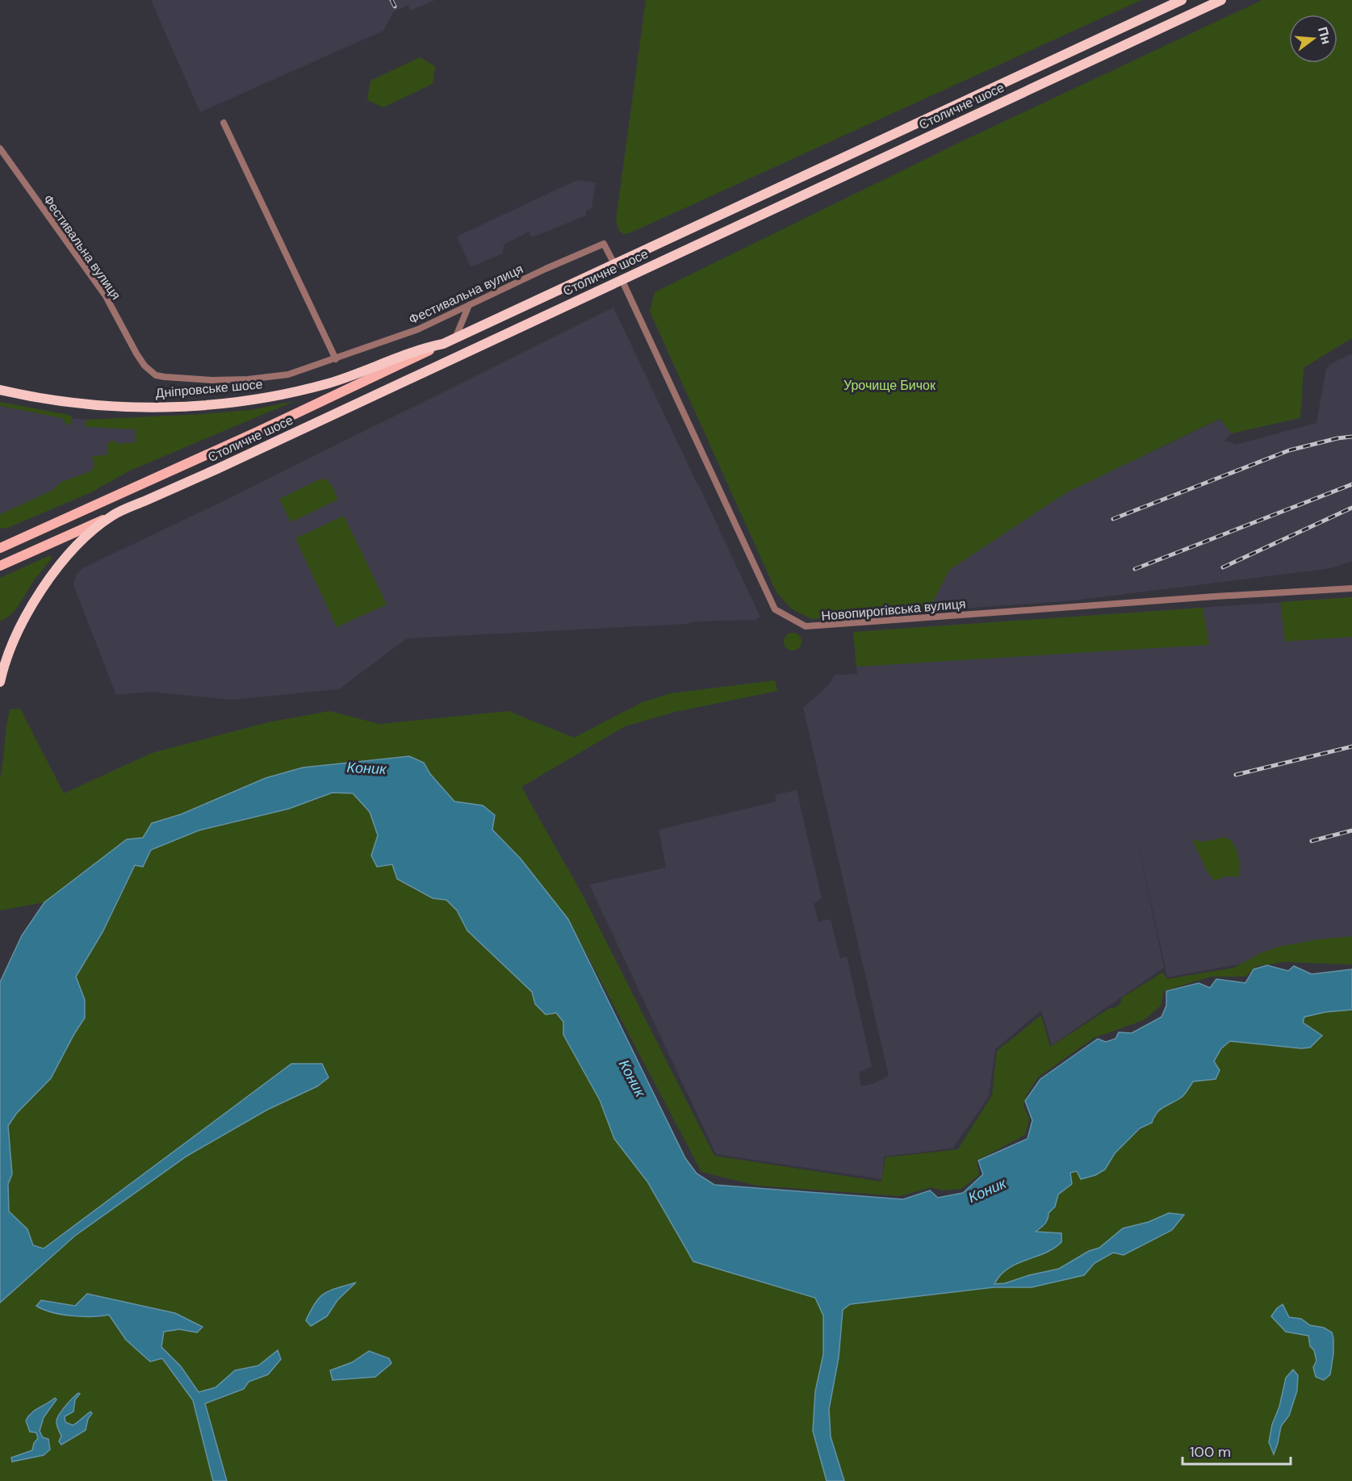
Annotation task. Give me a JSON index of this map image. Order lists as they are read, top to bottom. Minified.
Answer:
{"streets":{"highway":["Столичне шосе","Дніпровське шосе"],"street":["Фестивальна вулиця","Новопирогівська вулиця"]},"crossings":[["Столичне шосе","Фестивальна вулиця"],["Столичне шосе","Дніпровське шосе"],["Столичне шосе","Новопирогівська вулиця"]],"water":["Коник"],"parks":["Урочище Бичок"],"scale_bar":"100 m","north":"right"}
